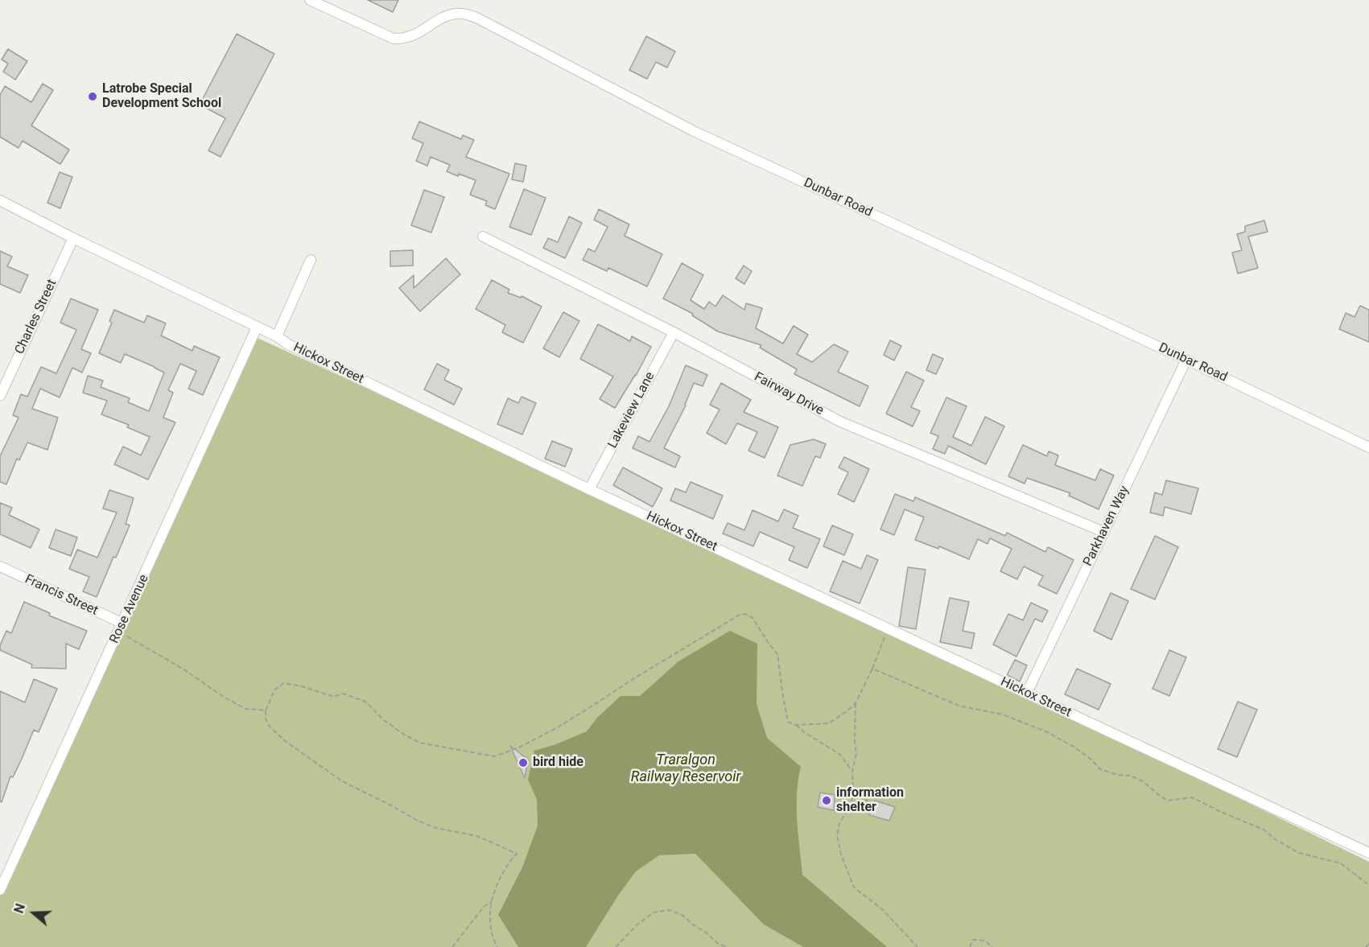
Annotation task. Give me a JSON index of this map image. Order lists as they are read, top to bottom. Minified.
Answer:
{"streets":{"street":["Dunbar Road","Charles Street","Hickox Street","Fairway Drive","Lakeview Lane","Parkhaven Way","Francis Street","Rose Avenue"]},"crossings":[["Dunbar Road","Parkhaven Way"],["Charles Street","Hickox Street"],["Hickox Street","Lakeview Lane"],["Hickox Street","Parkhaven Way"],["Hickox Street","Rose Avenue"],["Fairway Drive","Lakeview Lane"],["Fairway Drive","Parkhaven Way"],["Francis Street","Rose Avenue"]],"water":["Traralgon Railway Reservoir"],"places":["Latrobe Special Development School","bird hide","information shelter"],"north":"left"}
